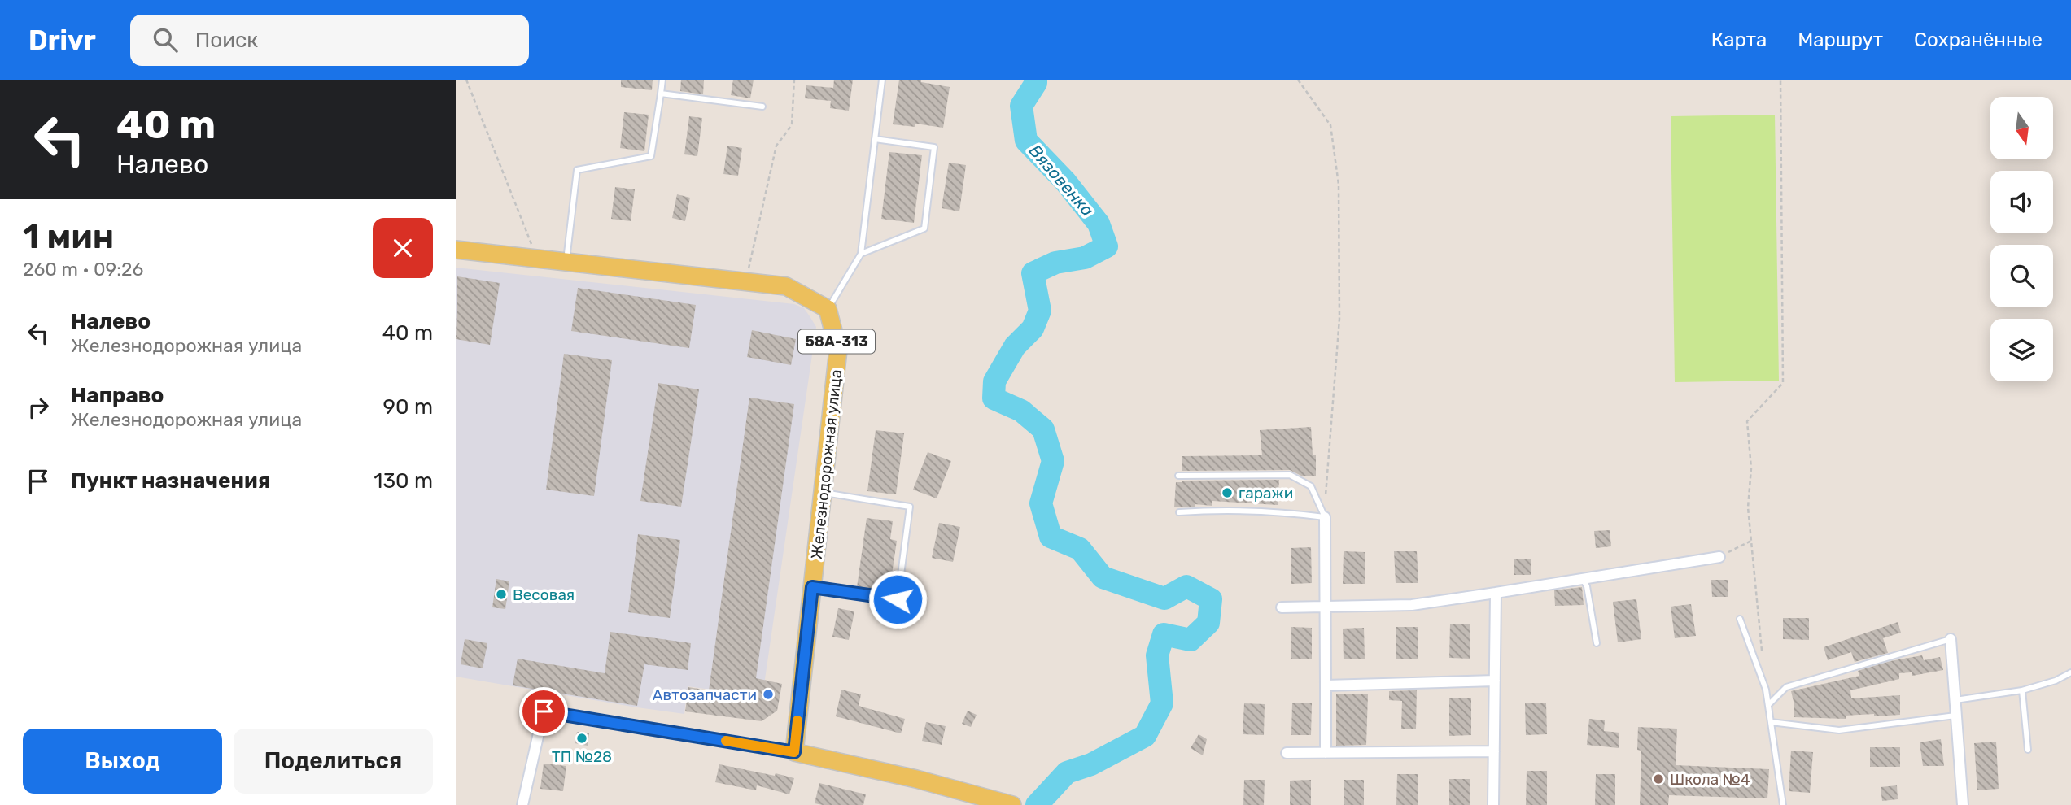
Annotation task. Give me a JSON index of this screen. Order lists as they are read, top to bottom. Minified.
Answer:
{"streets":{"main road":["58А-313","Железнодорожная улица"]},"crossings":[["58А-313","Железнодорожная улица"]],"water":["Вязовенка"],"places":["гаражи","Весовая","Автозапчасти","ТП №28","Школа №4"],"north":"bottom","page":{"header":"Drivr","search":"Поиск","nav":["Карта","Маршрут","Сохранённые"],"turn":["40 m","Налево"],"heading":["1 мин","260 m · 09:26"],"list":[{"name":"Налево","note":"Железнодорожная улица","value":"40 m"},{"name":"Направо","note":"Железнодорожная улица","value":"90 m"},{"name":"Пункт назначения","value":"130 m"}],"buttons":["Выход","Поделиться"]}}
